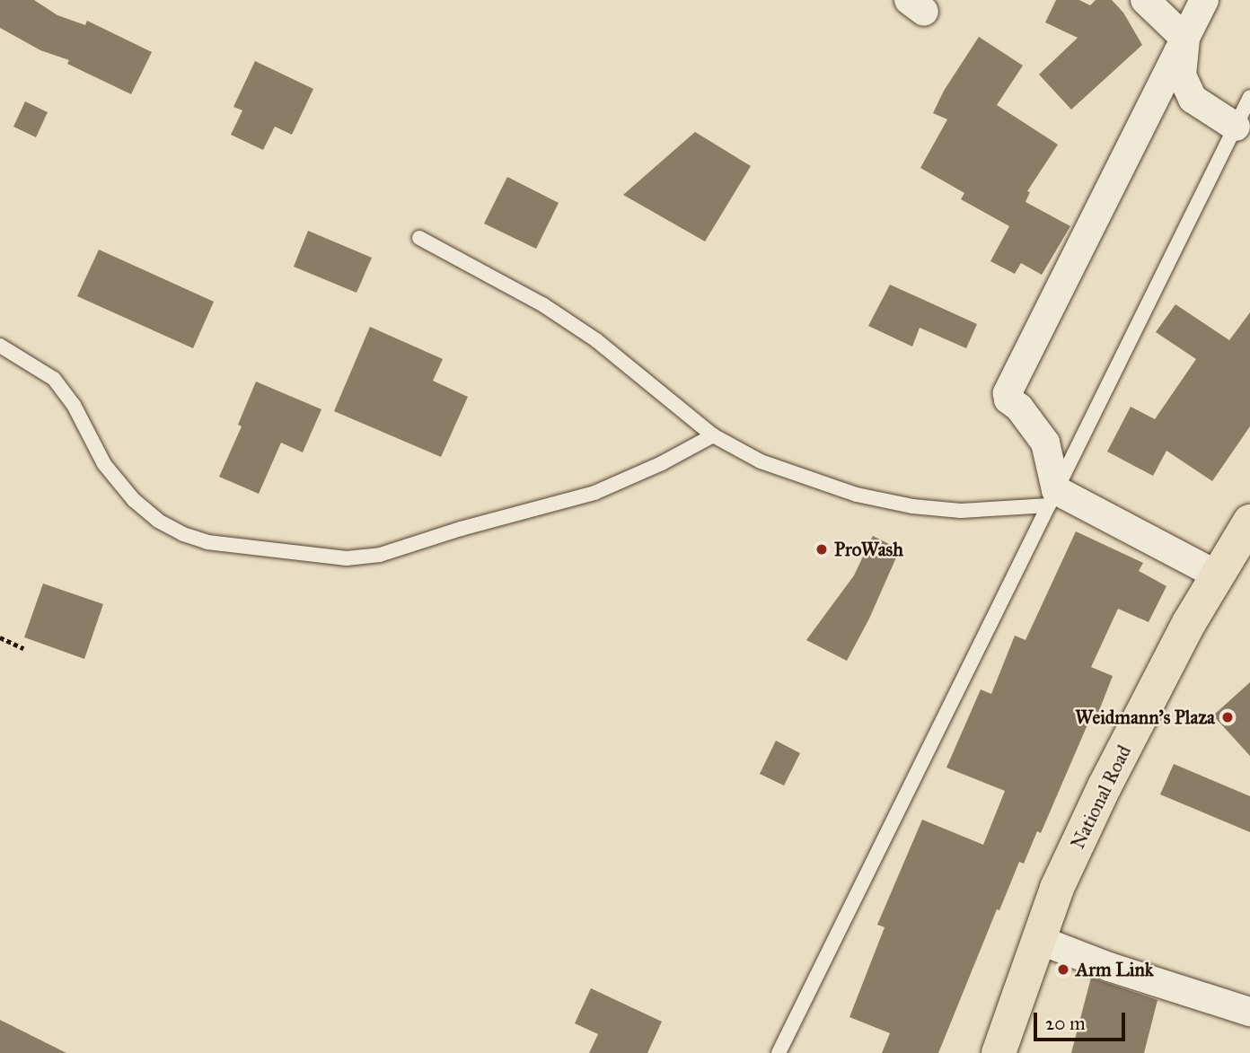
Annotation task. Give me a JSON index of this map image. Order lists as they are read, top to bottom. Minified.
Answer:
{"streets":{"highway":["National Road"]},"places":["ProWash","Weidmann's Plaza","Arm Link"],"scale_bar":"20 m"}
